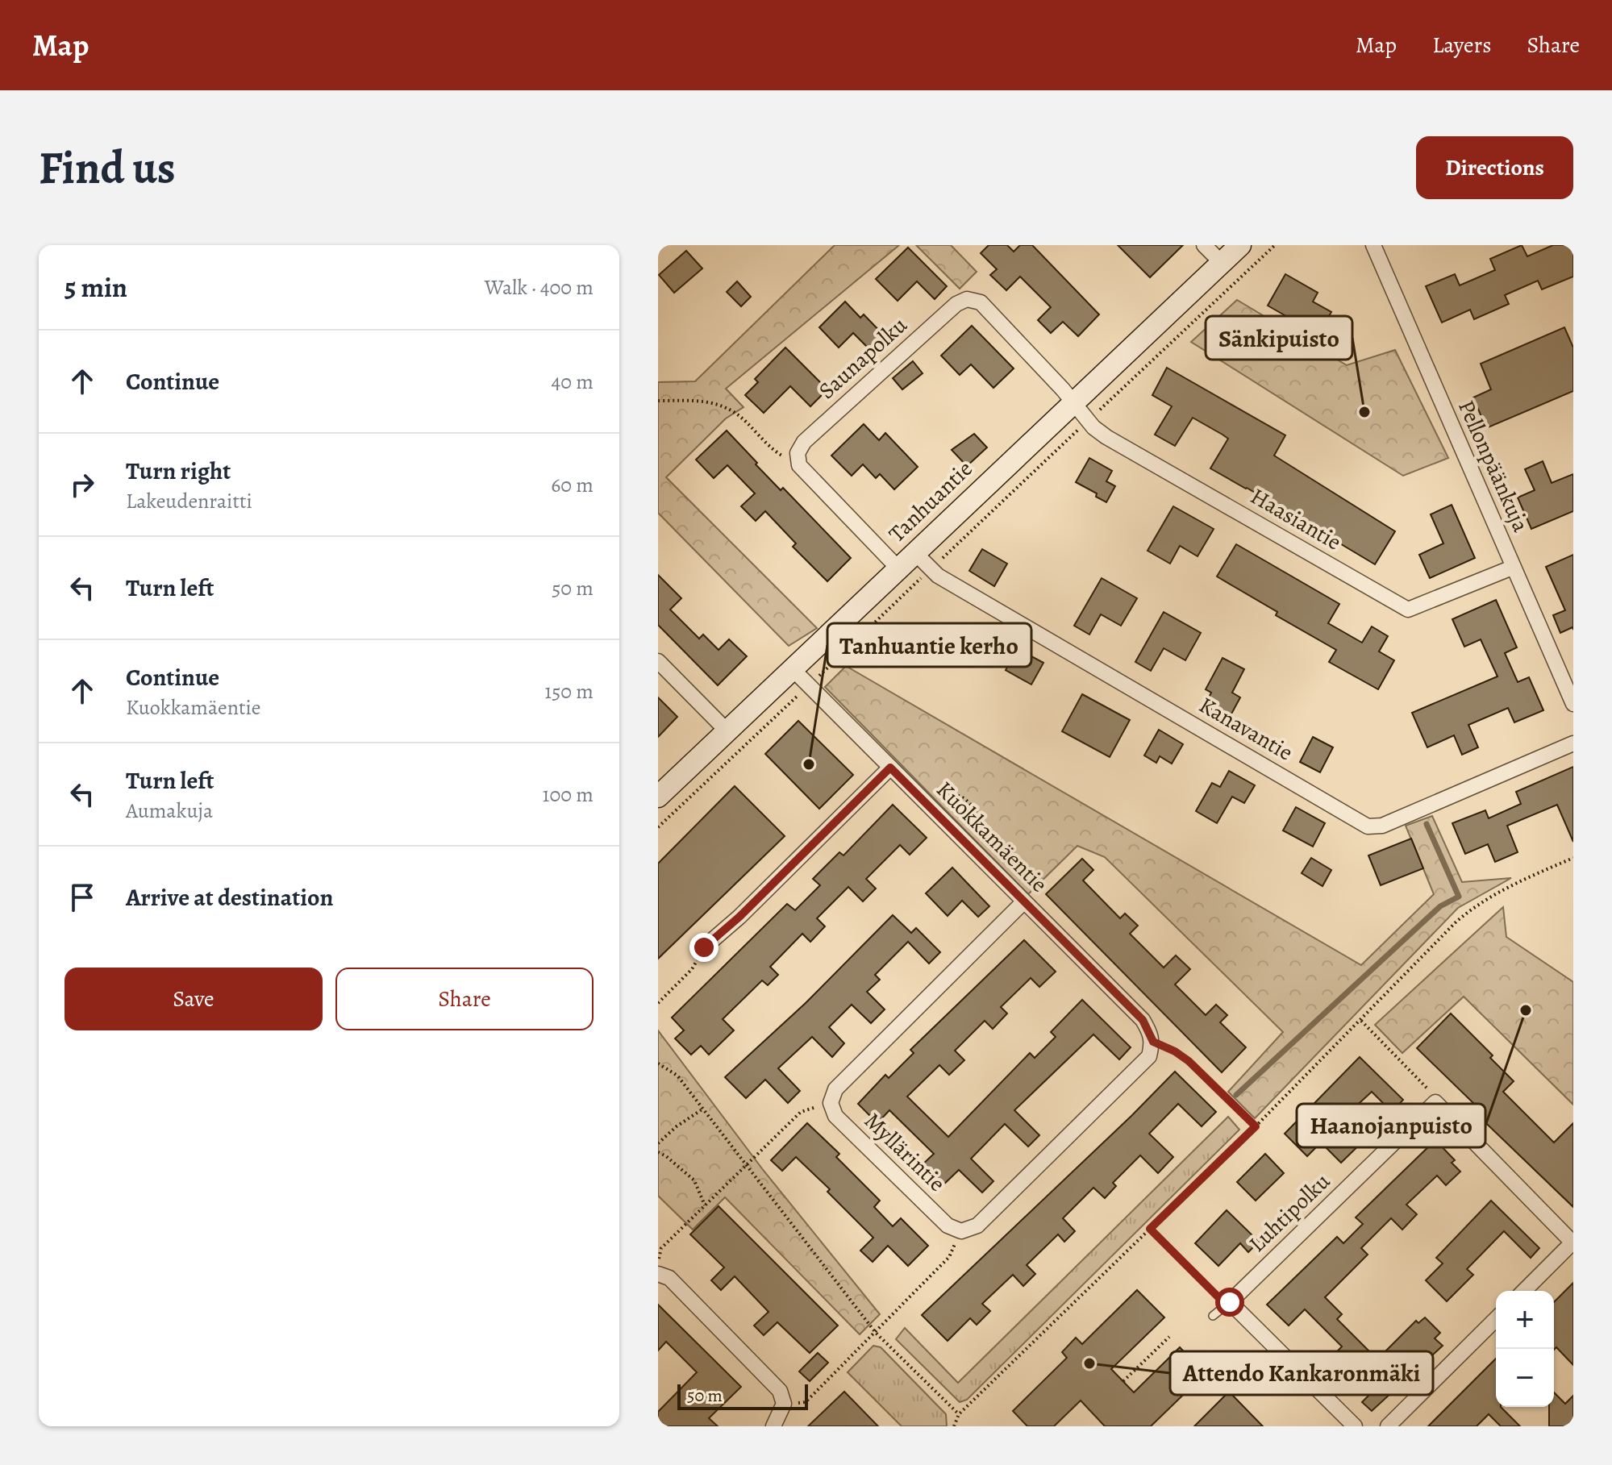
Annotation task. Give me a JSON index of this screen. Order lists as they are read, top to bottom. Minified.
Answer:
{"streets":{"street":["Saunapolku","Pellonpäänkuja","Tanhuantie","Haasiantie","Kanavantie","Kuokkamäentie","Myllärintie","Luhtipolku"]},"crossings":[["Saunapolku","Tanhuantie"],["Saunapolku","Haasiantie"],["Pellonpäänkuja","Haasiantie"],["Tanhuantie","Haasiantie"],["Tanhuantie","Kanavantie"],["Tanhuantie","Kuokkamäentie"]],"places":["Sänkipuisto","Tanhuantie kerho","Haanojanpuisto","Attendo Kankaronmäki"],"scale_bar":"50 m","page":{"header":"Map","nav":["Map","Layers","Share"],"buttons":["Directions",["Save","Share"]],"title":"Find us","heading":["5 min","Walk · 400 m"],"list":[["Continue","40 m"],["Turn right","Lakeudenraitti","60 m"],["Turn left","50 m"],["Continue","Kuokkamäentie","150 m"],["Turn left","Aumakuja","100 m"],"Arrive at destination"],"map_buttons":["+","−"],"scale":"50 m"}}
